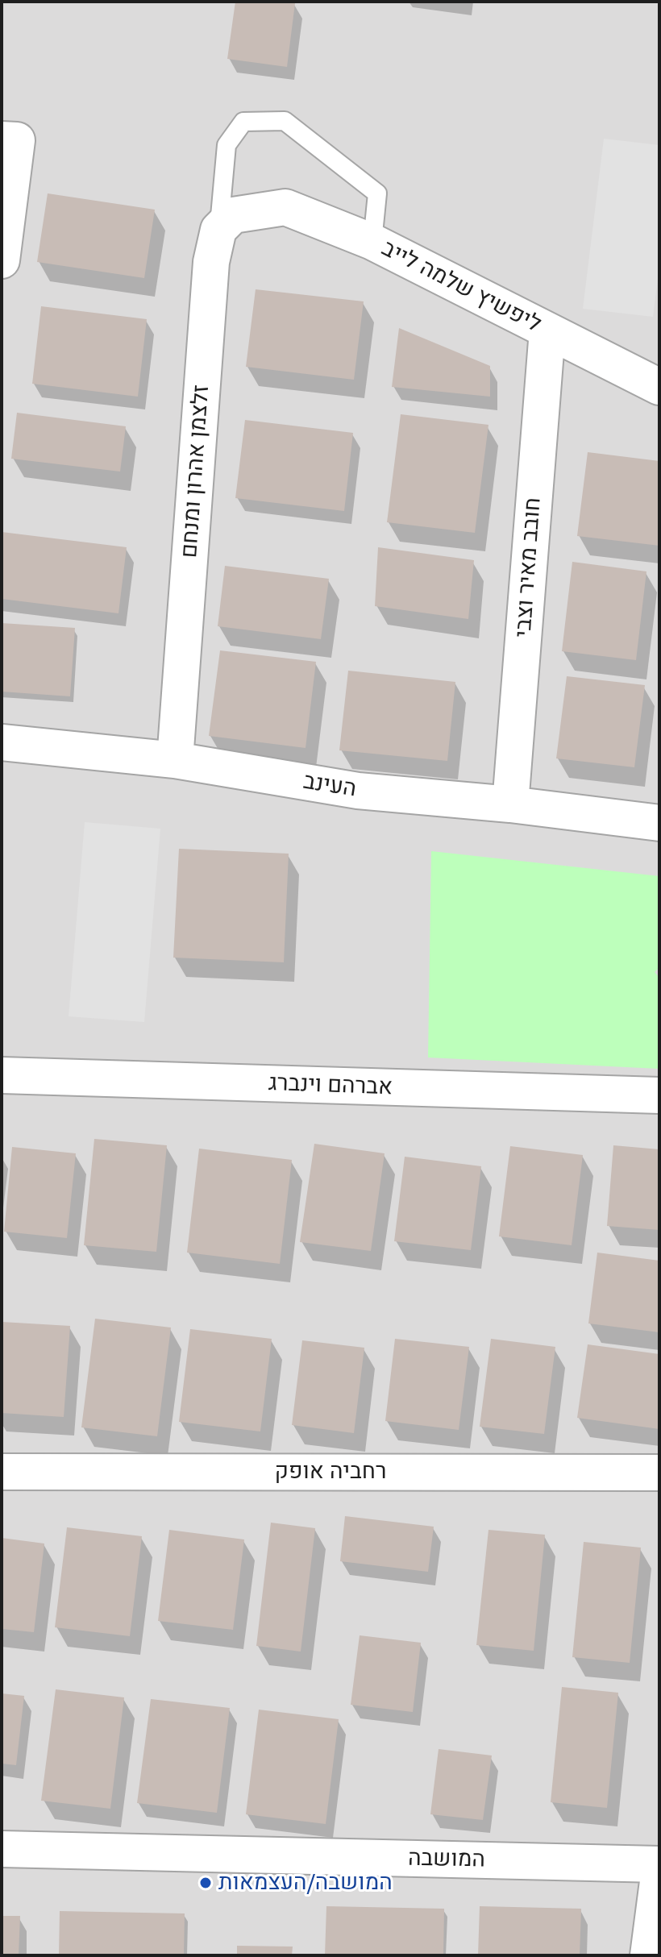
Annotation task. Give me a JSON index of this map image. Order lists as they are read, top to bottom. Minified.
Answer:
{"streets":{"street":["ליפשיץ שלמה לייב","זלצמן אהרון ומנחם","חובב מאיר וצבי","העינב","אברהם וינברג","רחביה אופק","המושבה"]},"crossings":[["ליפשיץ שלמה לייב","זלצמן אהרון ומנחם"],["ליפשיץ שלמה לייב","חובב מאיר וצבי"],["זלצמן אהרון ומנחם","העינב"],["חובב מאיר וצבי","העינב"]],"places":["המושבה/העצמאות"]}
